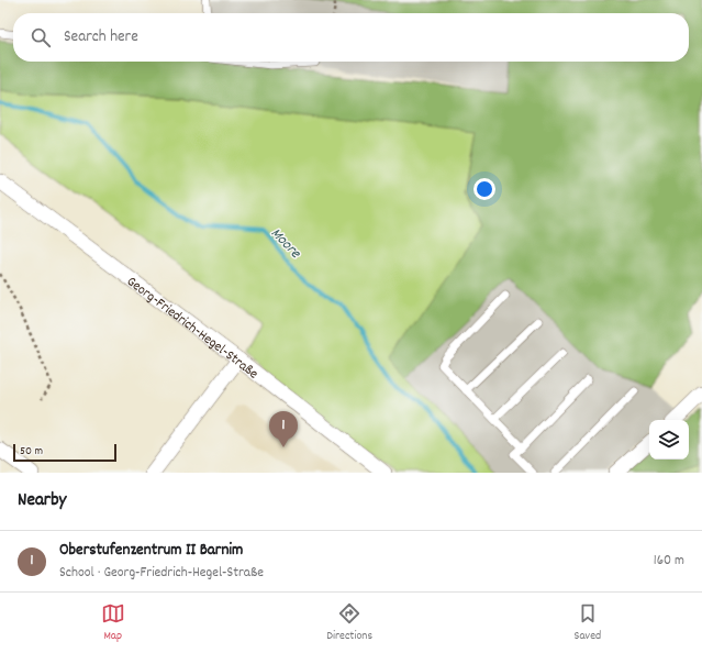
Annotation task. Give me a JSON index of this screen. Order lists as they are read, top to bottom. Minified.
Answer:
{"streets":{"street":["Georg-Friedrich-Hegel-Straße"]},"water":["Moore"],"scale_bar":"50 m","page":{"search":"Search here","pins":"1","scale":"50 m","heading":"Nearby","list":[{"mark":"1","name":"Oberstufenzentrum II Barnim","note":"School · Georg-Friedrich-Hegel-Straße","value":"160 m"}],"nav":["Map","Directions","Saved"]}}
